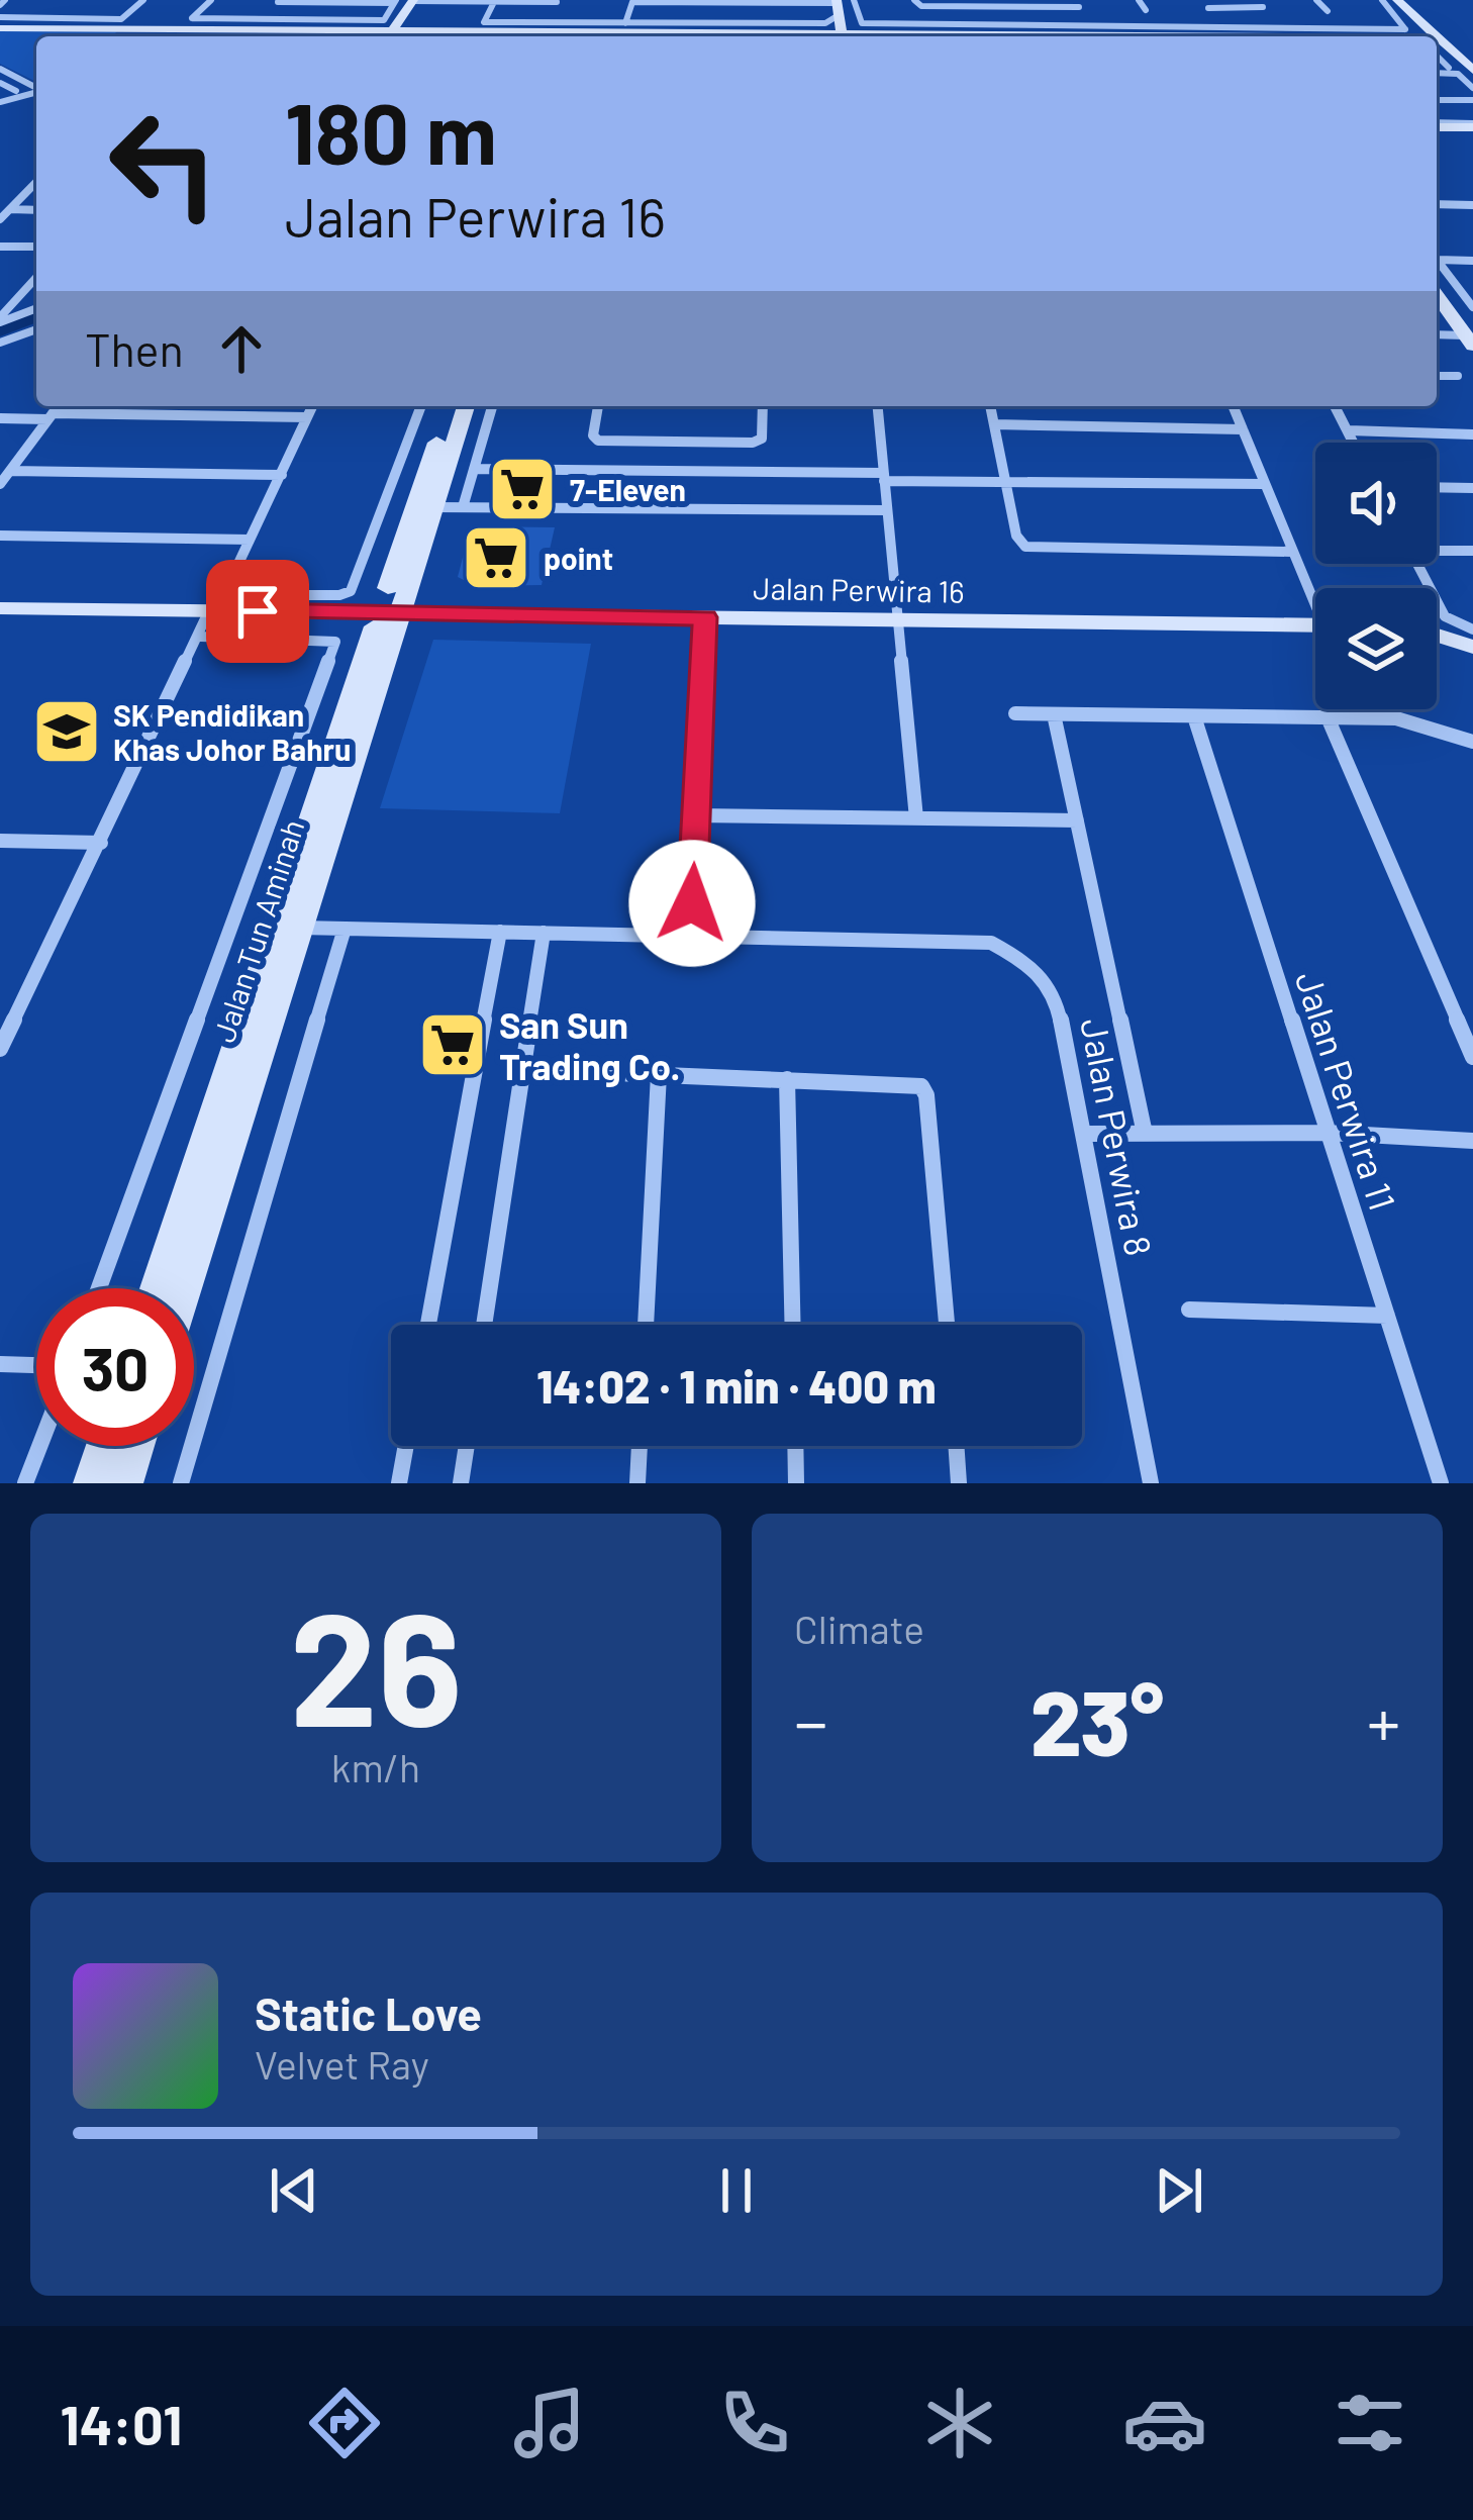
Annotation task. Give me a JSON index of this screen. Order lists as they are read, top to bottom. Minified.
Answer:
{"streets":{"main road":["Jalan Perwira 16","Jalan Tun Aminah"],"street":["Jalan Perwira 11","Jalan Perwira 8"]},"crossings":[["Jalan Perwira 16","Jalan Tun Aminah"],["Jalan Tun Aminah","Jalan Perwira 8"]],"places":{"supermarket":["7-Eleven","point","San Sun Trading Co."],"school or university":["SK Pendidikan Khas Johor Bahru"]},"page":{"turn":["180 m","Jalan Perwira 16"],"then":"Then","limit":"30","trip":"14:02 · 1 min · 400 m","tile":[["26","km/h"],"Climate"],"heat":["−","23°","+"],"song":["Static Love","Velvet Ray"],"tabs":"14:01"}}
